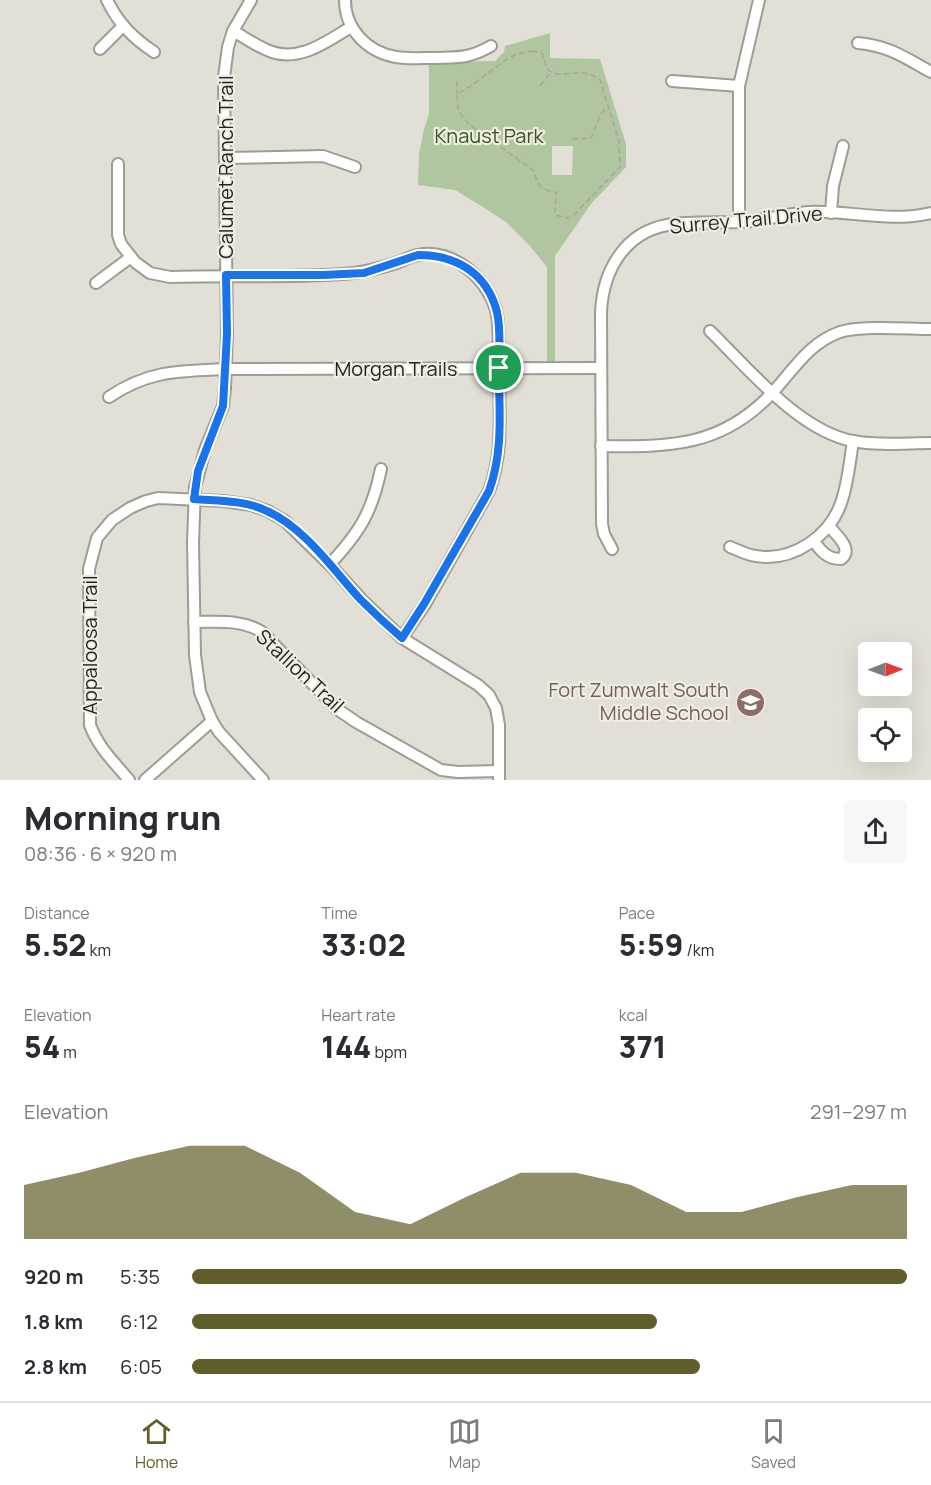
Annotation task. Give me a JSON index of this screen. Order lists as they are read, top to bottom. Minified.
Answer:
{"streets":{"street":["Calumet Ranch Trail","Surrey Trail Drive","Morgan Trails","Appaloosa Trail","Stallion Trail"]},"crossings":[["Calumet Ranch Trail","Morgan Trails"],["Calumet Ranch Trail","Appaloosa Trail"],["Calumet Ranch Trail","Stallion Trail"],["Surrey Trail Drive","Morgan Trails"],["Appaloosa Trail","Stallion Trail"]],"parks":["Knaust Park"],"places":{"school or university":["Fort Zumwalt South Middle School"]},"north":"right","page":{"heading":["Morning run","08:36 · 6 × 920 m"],"stats":[["Distance","5.52 km"],["Time","33:02"],["Pace","5:59 /km"],["Elevation","54 m"],["Heart rate","144 bpm"],["kcal","371"]],"chart":["Elevation","291–297 m"],"list":[{"name":"920 m","note":"5:35"},{"name":"1.8 km","note":"6:12"},{"name":"2.8 km","note":"6:05"}],"tabs":["Home","Map","Saved"]}}
